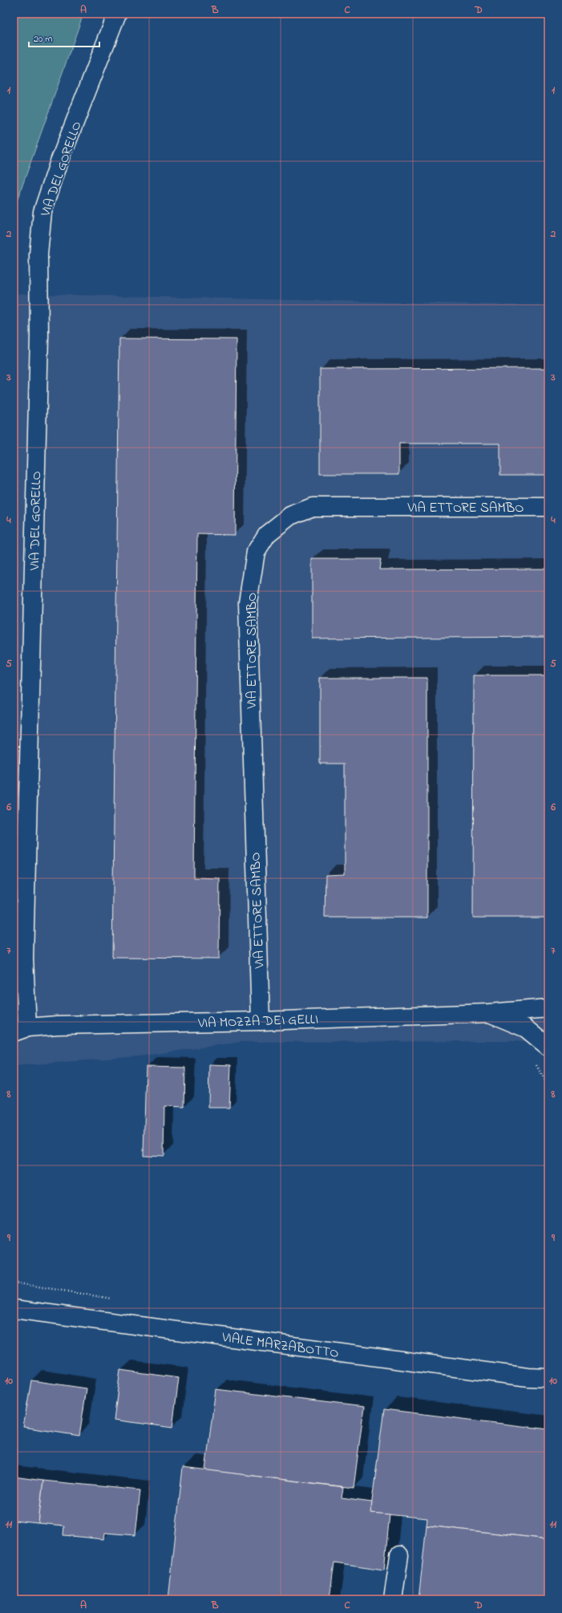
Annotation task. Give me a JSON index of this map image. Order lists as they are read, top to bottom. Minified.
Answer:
{"streets":{"street":["VIA DEL GORELLO","VIA ETTORE SAMBO","VIA MOZZA DEI GELLI","VIALE MARZABOTTO"]},"crossings":[["VIA DEL GORELLO","VIA MOZZA DEI GELLI"],["VIA ETTORE SAMBO","VIA MOZZA DEI GELLI"]],"scale_bar":"20 m","grid":{"columns":["A","B","C","D"],"rows":["1","2","3","4","5","6","7","8","9","10","11"]}}
